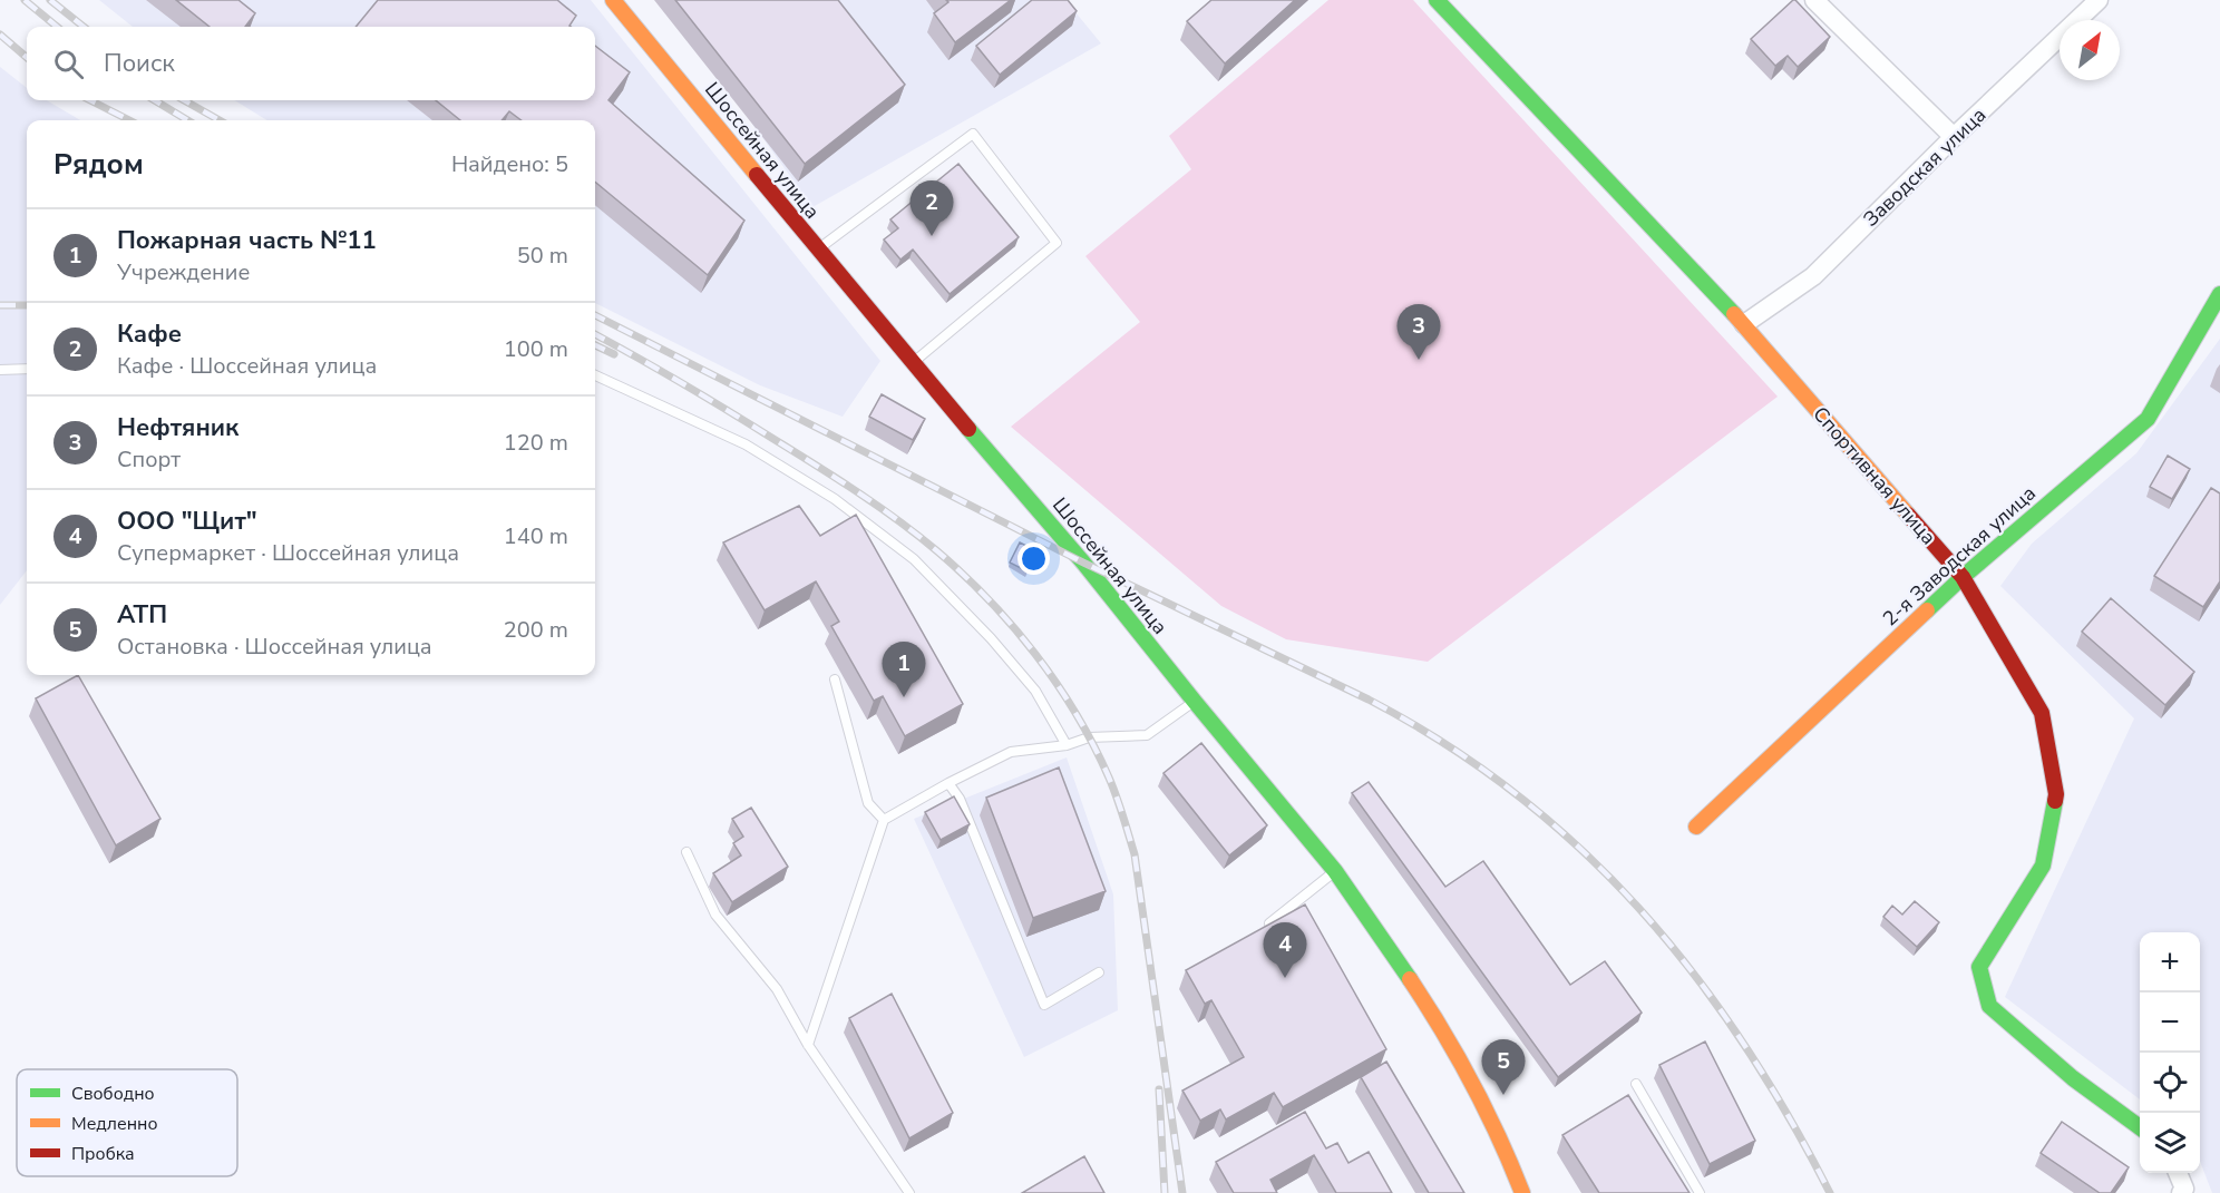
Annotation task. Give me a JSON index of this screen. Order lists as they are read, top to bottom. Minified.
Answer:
{"streets":{"street":["Шоссейная улица","Заводская улица","Спортивная улица","2-я Заводская улица"]},"crossings":[["Заводская улица","Спортивная улица"],["Спортивная улица","2-я Заводская улица"]],"legend":["Свободно","Медленно","Пробка"],"north":"top right","page":{"search":"Поиск","heading":["Рядом","Найдено: 5"],"pins":["2","3","1","4","5"],"list":[{"mark":"1","name":"Пожарная часть №11","note":"Учреждение","value":"50 m"},{"mark":"2","name":"Кафе","note":"Кафе · Шоссейная улица","value":"100 m"},{"mark":"3","name":"Нефтяник","note":"Спорт","value":"120 m"},{"mark":"4","name":"ООО \"Щит\"","note":"Супермаркет · Шоссейная улица","value":"140 m"},{"mark":"5","name":"АТП","note":"Остановка · Шоссейная улица","value":"200 m"}],"map_buttons":["+","−"]}}
